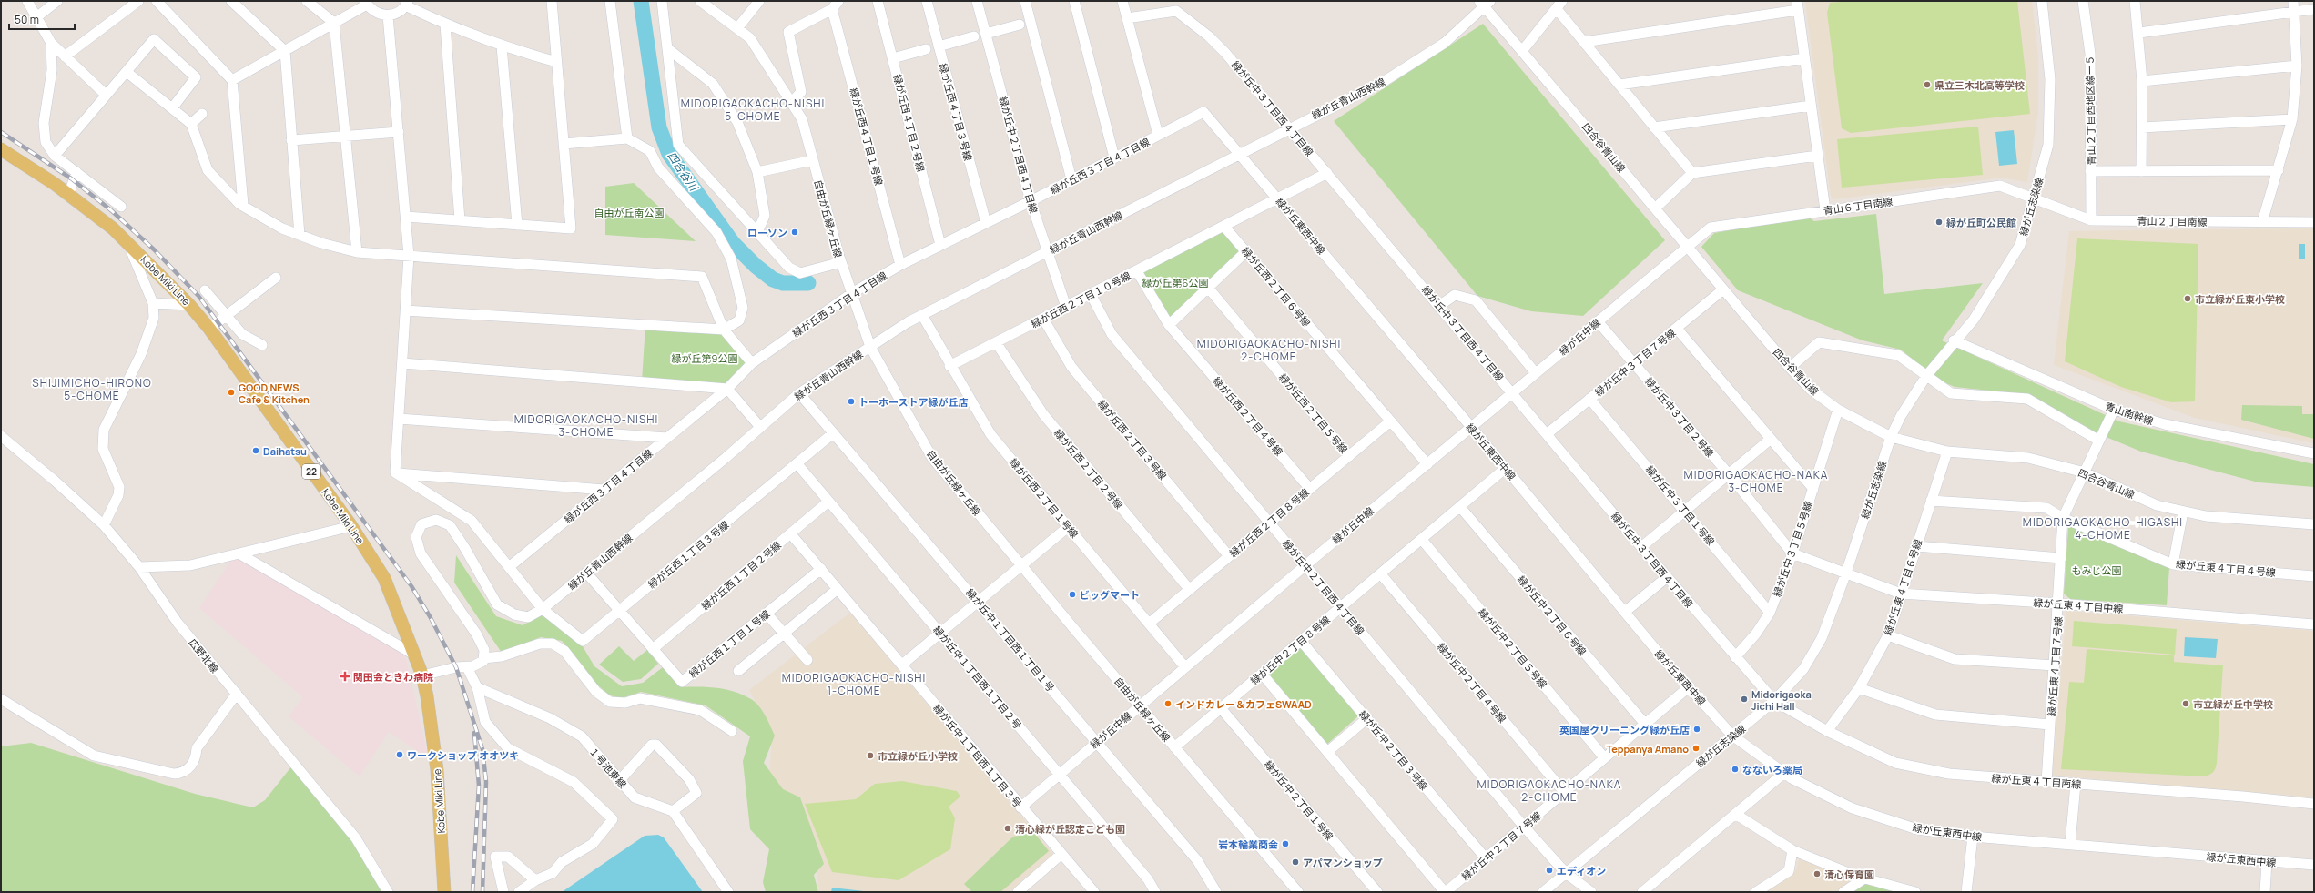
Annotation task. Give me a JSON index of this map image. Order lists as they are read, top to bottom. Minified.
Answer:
{"streets":{"main road":["Kobe Miki Line","22"],"street":["緑が丘青山西幹線","緑が丘中３丁目西４丁目線","青山２丁目西地区線ー５","緑が丘西４丁目３号線","緑が丘西４丁目２号線","緑が丘西４丁目１号線","四合谷青山線","緑が丘中２丁目西４丁目線","緑が丘西３丁目４丁目線","青山６丁目南線","緑が丘志染線","自由が丘緑ヶ丘線","青山２丁目南線","緑が丘東西中線","緑が丘西２丁目６号線","緑が丘西２丁目１０号線","緑が丘中線","緑が丘中３丁目７号線","緑が丘西２丁目５号線","青山南幹線","緑が丘西２丁目４号線","緑が丘中３丁目２号線","緑が丘西２丁目３号線","緑が丘西２丁目２号線","緑が丘西２丁目１号線","緑が丘中３丁目１号線","緑が丘西２丁目８号線","緑が丘中３丁目５号線","緑が丘西１丁目３号線","緑が丘東４丁目４号線","緑が丘西１丁目２号線","緑が丘東４丁目６号線","緑が丘東４丁目中線","緑が丘中２丁目６号線","緑が丘中１丁目西１丁目１号","緑が丘西１丁目１号線","緑が丘中２丁目５号線","緑が丘中２丁目８号線","広野北線","緑が丘東４丁目７号線","緑が丘中１丁目西１丁目２号","緑が丘中２丁目４号線","緑が丘中２丁目３号線","緑が丘中１丁目西１丁目３号","１号池東線","緑が丘東４丁目南線","緑が丘中２丁目１号線","緑が丘中２丁目７号線"]},"crossings":[["緑が丘青山西幹線","緑が丘中３丁目西４丁目線"],["緑が丘青山西幹線","四合谷青山線"],["緑が丘青山西幹線","緑が丘中２丁目西４丁目線"],["緑が丘青山西幹線","緑が丘西３丁目４丁目線"],["緑が丘青山西幹線","自由が丘緑ヶ丘線"],["緑が丘青山西幹線","緑が丘東西中線"],["緑が丘青山西幹線","緑が丘西２丁目１号線"],["緑が丘青山西幹線","緑が丘西１丁目３号線"],["緑が丘青山西幹線","緑が丘中１丁目西１丁目１号"],["緑が丘青山西幹線","緑が丘西１丁目１号線"],["緑が丘中３丁目西４丁目線","緑が丘志染線"],["緑が丘中３丁目西４丁目線","緑が丘西２丁目１０号線"],["緑が丘中３丁目西４丁目線","緑が丘中線"],["緑が丘中３丁目西４丁目線","緑が丘中３丁目７号線"],["緑が丘中３丁目西４丁目線","緑が丘中３丁目５号線"],["緑が丘中３丁目西４丁目線","緑が丘東４丁目南線"],["青山２丁目西地区線ー５","青山２丁目南線"],["緑が丘西４丁目３号線","緑が丘西３丁目４丁目線"],["緑が丘西４丁目２号線","緑が丘西３丁目４丁目線"],["緑が丘西４丁目１号線","緑が丘西３丁目４丁目線"],["四合谷青山線","青山６丁目南線"],["四合谷青山線","緑が丘志染線"],["四合谷青山線","緑が丘中線"],["四合谷青山線","緑が丘中３丁目７号線"],["四合谷青山線","緑が丘中３丁目５号線"],["四合谷青山線","緑が丘東４丁目６号線"],["四合谷青山線","緑が丘東４丁目７号線"],["緑が丘中２丁目西４丁目線","緑が丘西３丁目４丁目線"],["緑が丘中２丁目西４丁目線","緑が丘志染線"],["緑が丘中２丁目西４丁目線","緑が丘西２丁目１０号線"],["緑が丘中２丁目西４丁目線","緑が丘中線"],["緑が丘中２丁目西４丁目線","緑が丘西２丁目８号線"],["緑が丘中２丁目西４丁目線","緑が丘中２丁目８号線"],["緑が丘中２丁目西４丁目線","緑が丘中２丁目７号線"],["緑が丘西３丁目４丁目線","自由が丘緑ヶ丘線"],["緑が丘西３丁目４丁目線","緑が丘東西中線"],["青山６丁目南線","緑が丘志染線"],["青山６丁目南線","青山２丁目南線"],["青山６丁目南線","緑が丘中線"],["緑が丘志染線","青山２丁目南線"],["緑が丘志染線","緑が丘東西中線"],["緑が丘志染線","青山南幹線"],["緑が丘志染線","緑が丘東４丁目中線"],["緑が丘志染線","緑が丘東４丁目南線"],["自由が丘緑ヶ丘線","緑が丘中線"],["自由が丘緑ヶ丘線","緑が丘中２丁目８号線"],["緑が丘東西中線","緑が丘西２丁目１０号線"],["緑が丘東西中線","緑が丘中線"],["緑が丘東西中線","緑が丘中２丁目８号線"],["緑が丘東西中線","緑が丘中２丁目７号線"],["緑が丘西２丁目６号線","緑が丘西２丁目１０号線"],["緑が丘西２丁目６号線","緑が丘中線"],["緑が丘西２丁目６号線","緑が丘西２丁目８号線"],["緑が丘西２丁目１０号線","緑が丘西２丁目４号線"],["緑が丘西２丁目１０号線","緑が丘西２丁目３号線"],["緑が丘西２丁目１０号線","緑が丘西２丁目２号線"],["緑が丘西２丁目１０号線","緑が丘西２丁目１号線"],["緑が丘中線","緑が丘中３丁目２号線"],["緑が丘中線","緑が丘西２丁目１号線"],["緑が丘中線","緑が丘中１丁目西１丁目１号"],["緑が丘中線","緑が丘中１丁目西１丁目２号"],["緑が丘中線","緑が丘中１丁目西１丁目３号"],["緑が丘中３丁目７号線","緑が丘中３丁目２号線"],["緑が丘中３丁目７号線","緑が丘中３丁目１号線"],["緑が丘西２丁目５号線","緑が丘西２丁目８号線"],["青山南幹線","緑が丘東４丁目７号線"],["緑が丘西２丁目４号線","緑が丘西２丁目８号線"],["緑が丘中３丁目２号線","緑が丘中３丁目５号線"],["緑が丘西２丁目３号線","緑が丘西２丁目８号線"],["緑が丘西２丁目２号線","緑が丘西２丁目８号線"],["緑が丘西２丁目１号線","緑が丘西２丁目８号線"],["緑が丘中３丁目１号線","緑が丘中３丁目５号線"],["緑が丘西１丁目３号線","緑が丘中１丁目西１丁目１号"],["緑が丘西１丁目３号線","緑が丘西１丁目１号線"],["緑が丘西１丁目３号線","緑が丘中１丁目西１丁目２号"],["緑が丘東４丁目４号線","緑が丘東４丁目６号線"],["緑が丘東４丁目４号線","緑が丘東４丁目７号線"],["緑が丘西１丁目２号線","緑が丘西１丁目１号線"],["緑が丘西１丁目２号線","緑が丘中１丁目西１丁目２号"],["緑が丘西１丁目２号線","緑が丘中１丁目西１丁目３号"],["緑が丘東４丁目６号線","緑が丘東４丁目中線"],["緑が丘東４丁目６号線","緑が丘東４丁目南線"],["緑が丘東４丁目中線","緑が丘東４丁目７号線"],["緑が丘中２丁目６号線","緑が丘中２丁目８号線"],["緑が丘中２丁目６号線","緑が丘中２丁目７号線"],["緑が丘西１丁目１号線","緑が丘中１丁目西１丁目３号"],["緑が丘中２丁目５号線","緑が丘中２丁目８号線"],["緑が丘中２丁目５号線","緑が丘中２丁目７号線"],["緑が丘中２丁目８号線","緑が丘中２丁目４号線"],["緑が丘中２丁目８号線","緑が丘中２丁目３号線"],["緑が丘中２丁目８号線","緑が丘中２丁目１号線"],["緑が丘東４丁目７号線","緑が丘東４丁目南線"],["緑が丘中２丁目４号線","緑が丘中２丁目７号線"],["緑が丘中２丁目３号線","緑が丘中２丁目７号線"]],"districts":["MIDORIGAOKACHO-NISHI 5-CHOME","MIDORIGAOKACHO-NISHI 2-CHOME","SHIJIMICHO-HIRONO 5-CHOME","MIDORIGAOKACHO-NISHI 3-CHOME","MIDORIGAOKACHO-NAKA 3-CHOME","MIDORIGAOKACHO-HIGASHI 4-CHOME","MIDORIGAOKACHO-NISHI 1-CHOME","MIDORIGAOKACHO-NAKA 2-CHOME"],"water":["四合谷川"],"parks":["自由が丘南公園","緑が丘第6公園","緑が丘第9公園","もみじ公園"],"places":{"other":["県立三木北高等学校","緑が丘町公民館","ローソン","市立緑が丘東小学校","GOOD NEWS Cafe & Kitchen","トーホーストア緑が丘店","Daihatsu","ビッグマート","Midorigaoka Jichi Hall","インドカレー＆カフェSWAAD","市立緑が丘中学校","英国屋クリーニング緑が丘店","Teppanya Amano","ワークショップ オオツキ","市立緑が丘小学校","なないろ薬局","清心緑が丘認定こども園","岩本輪業商会","アパマンショップ","エディオン","清心保育園"],"health":["関田会ときわ病院"]},"scale_bar":"50 m"}
